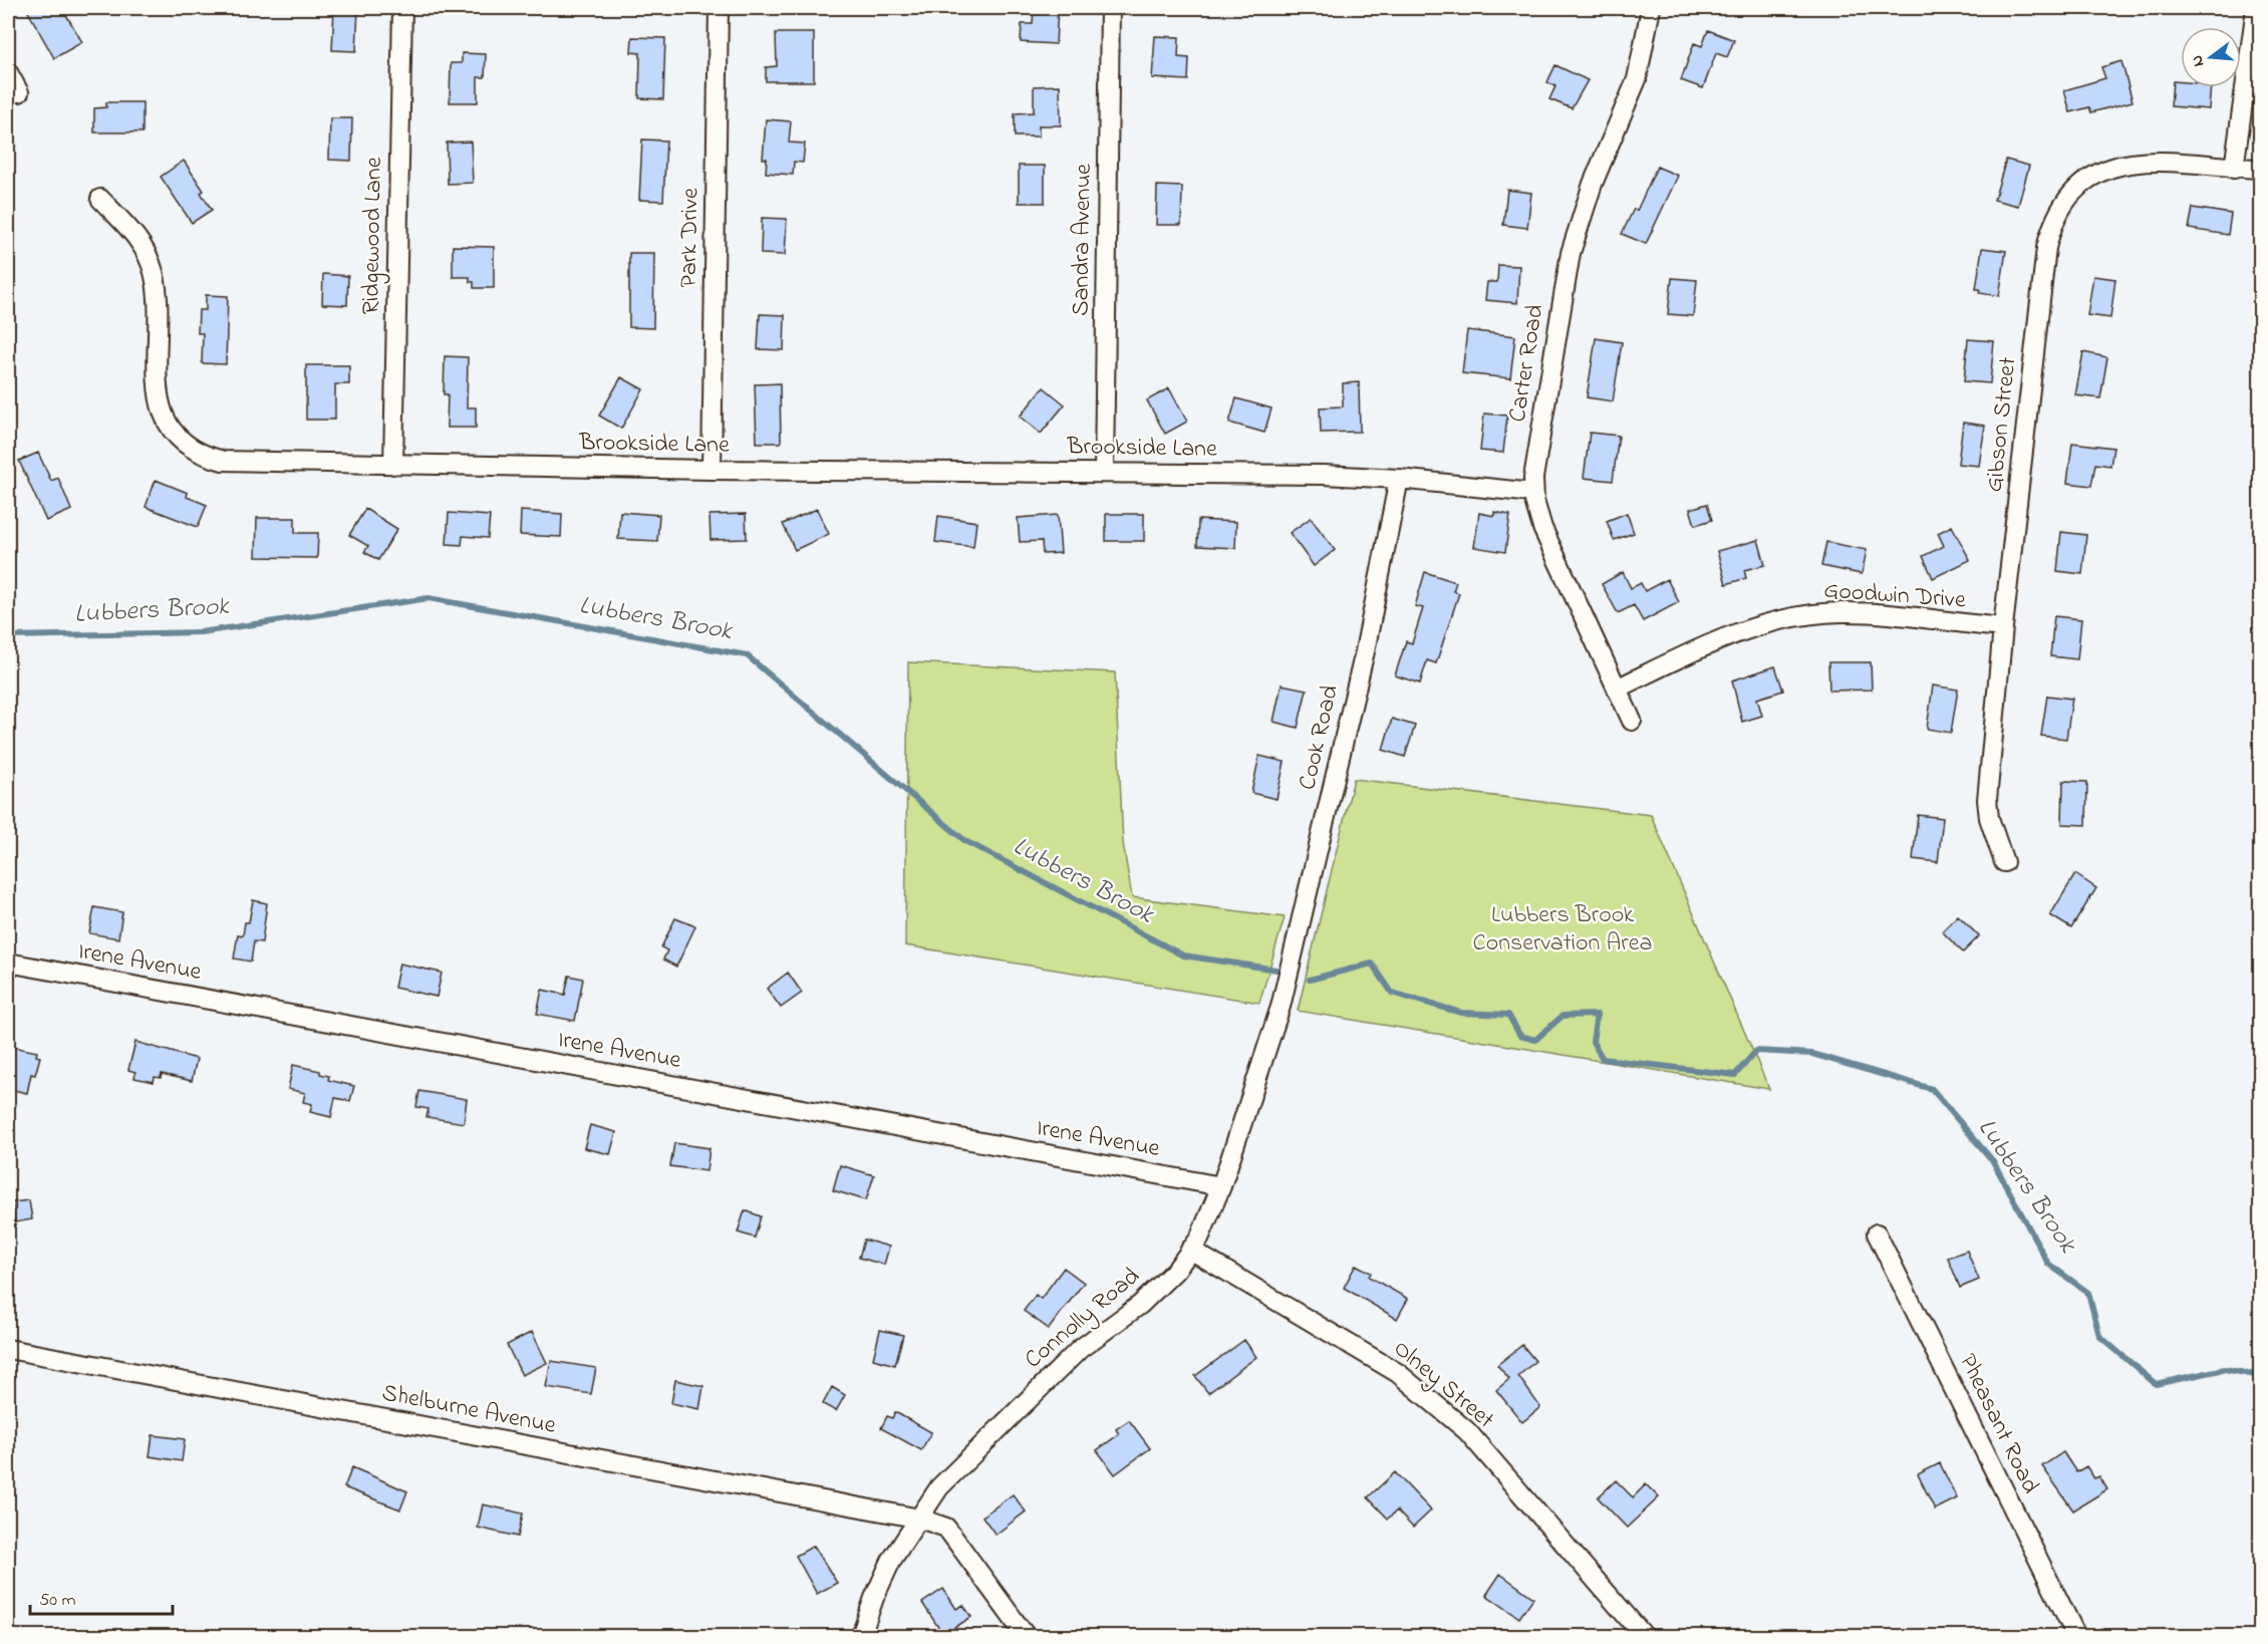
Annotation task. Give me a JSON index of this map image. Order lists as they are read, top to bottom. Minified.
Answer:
{"streets":{"street":["Ridgewood Lane","Park Drive","Sandra Avenue","Carter Road","Gibson Street","Brookside Lane","Goodwin Drive","Cook Road","Irene Avenue","Connolly Road","Olney Street","Shelburne Avenue","Pheasant Road"]},"crossings":[["Ridgewood Lane","Brookside Lane"],["Park Drive","Brookside Lane"],["Sandra Avenue","Brookside Lane"],["Carter Road","Brookside Lane"],["Carter Road","Goodwin Drive"],["Gibson Street","Goodwin Drive"],["Brookside Lane","Cook Road"],["Cook Road","Connolly Road"],["Irene Avenue","Connolly Road"],["Connolly Road","Olney Street"],["Connolly Road","Shelburne Avenue"]],"water":["Lubbers Brook"],"parks":["Lubbers Brook Conservation Area"],"scale_bar":"50 m","north":"left"}
